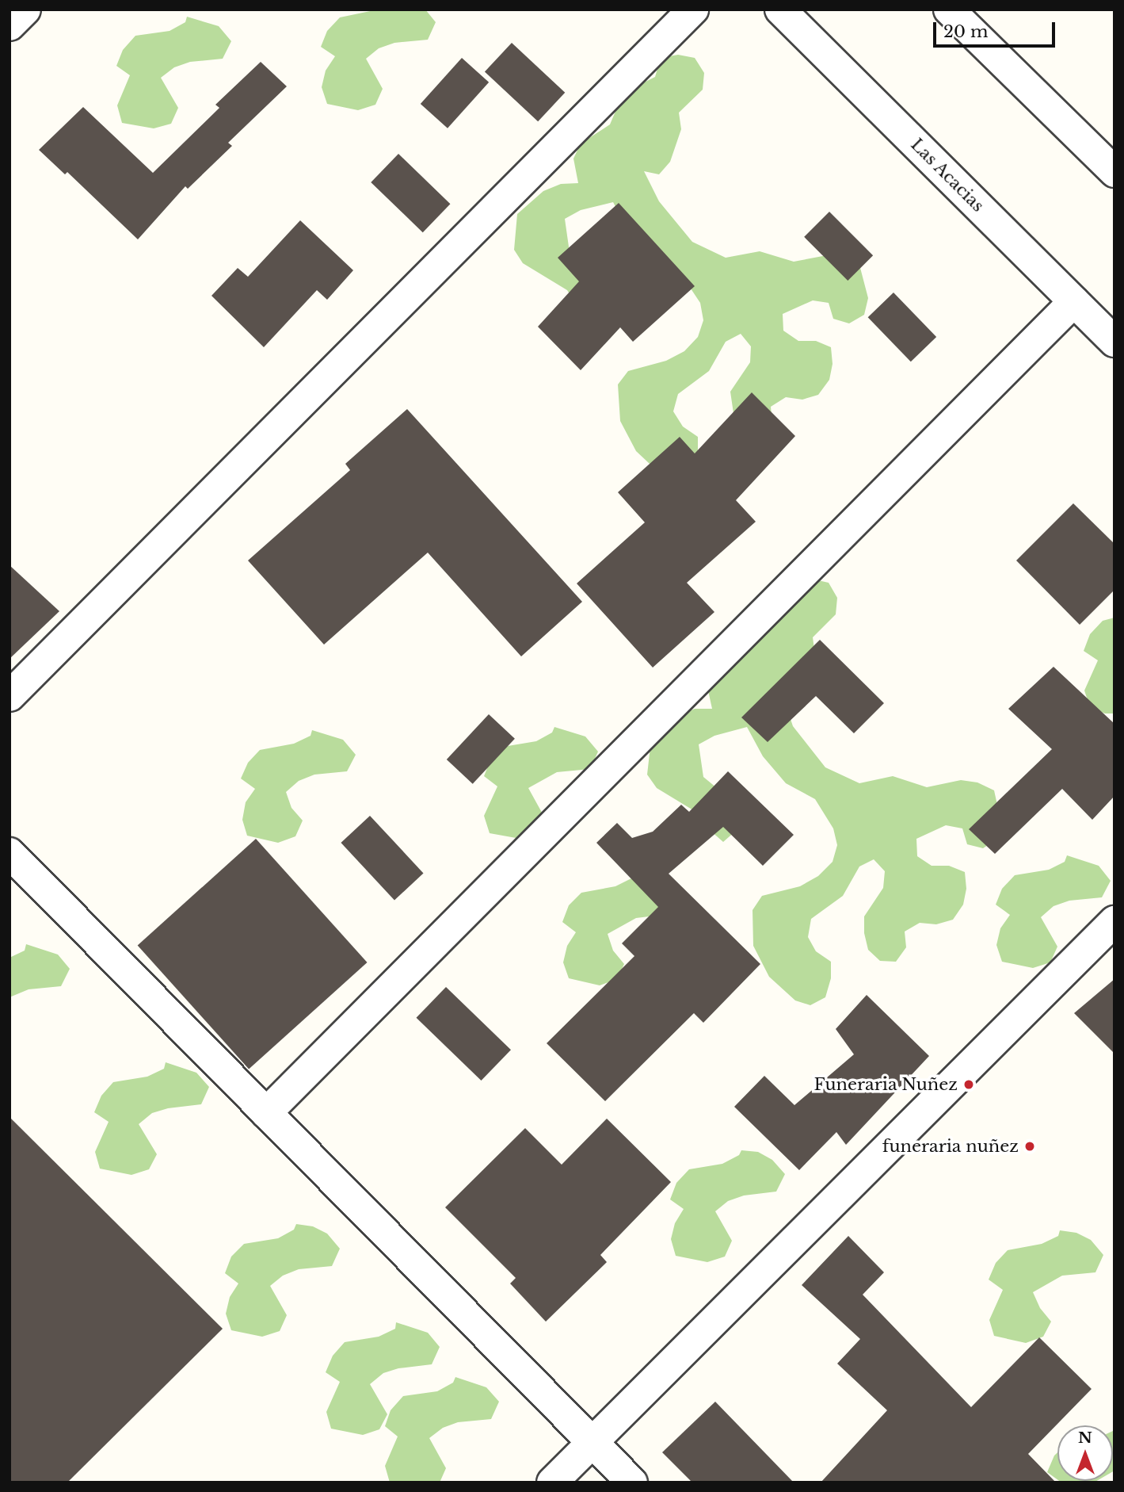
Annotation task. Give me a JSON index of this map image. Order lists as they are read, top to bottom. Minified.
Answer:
{"streets":{"street":["Las Acacias"]},"places":["Funeraria Nuñez","funeraria nuñez"],"scale_bar":"20 m","north":"top"}
